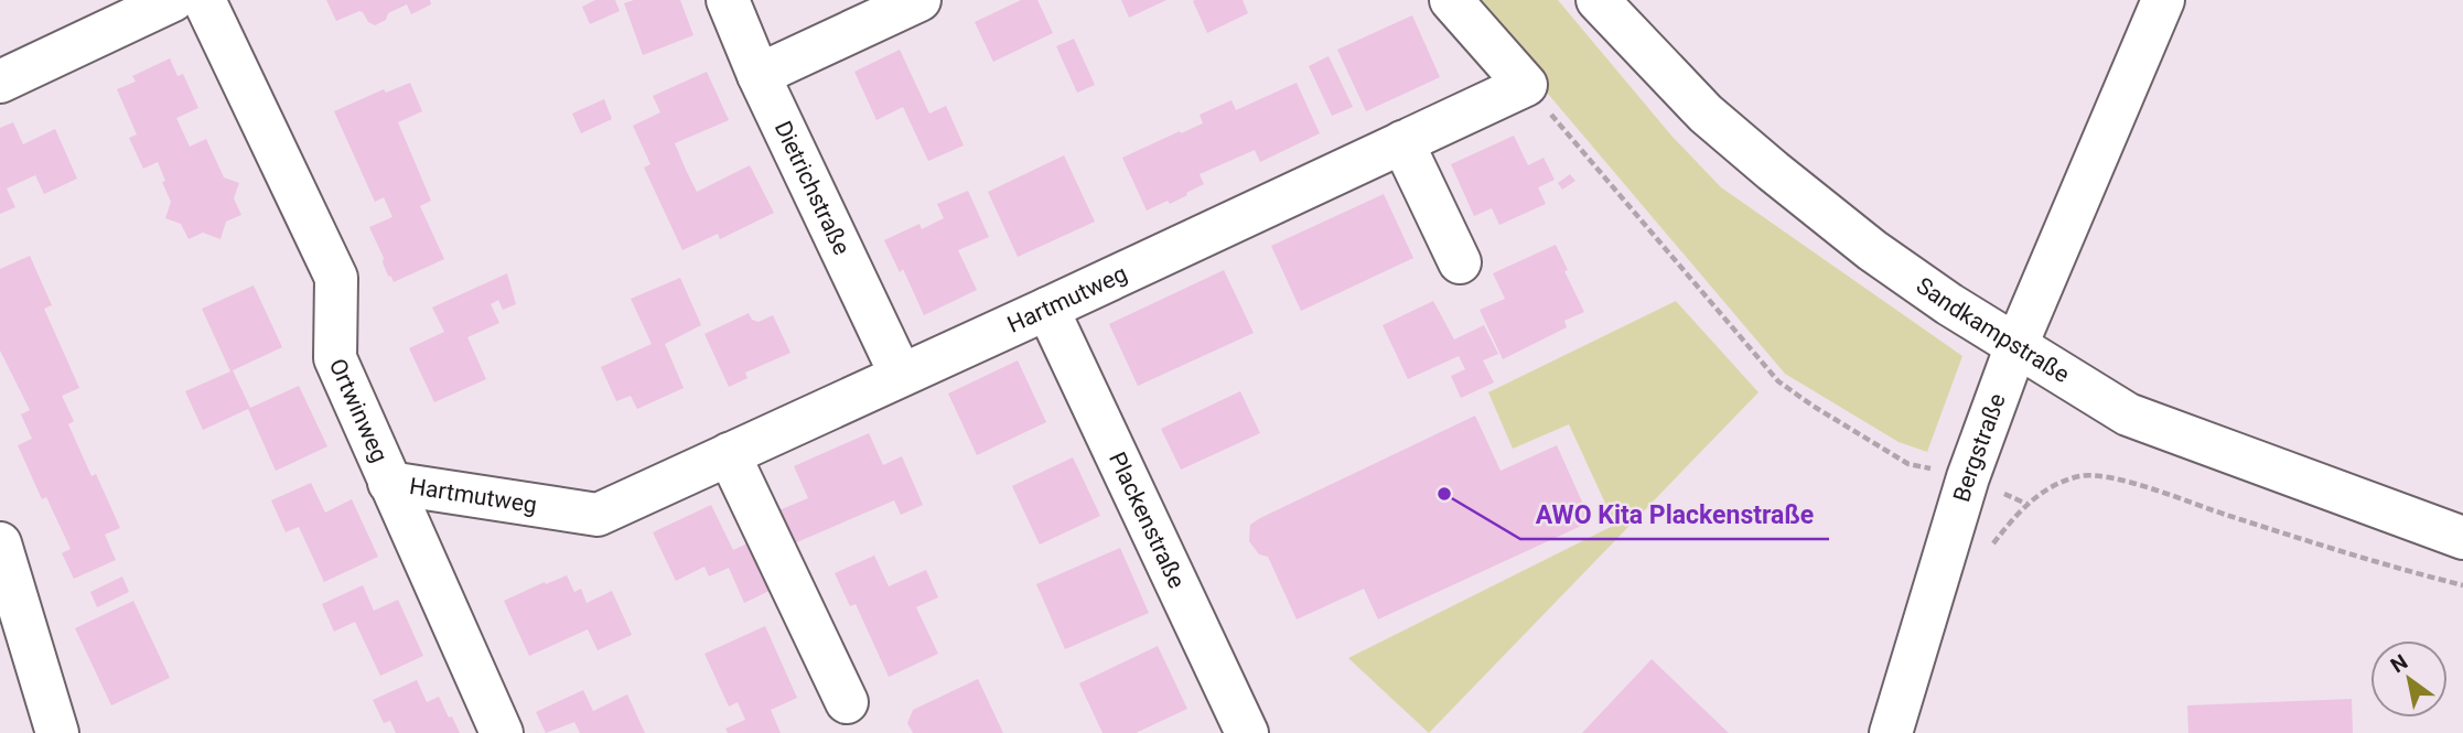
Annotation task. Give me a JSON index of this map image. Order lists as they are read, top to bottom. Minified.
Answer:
{"streets":{"street":["Dietrichstraße","Hartmutweg","Sandkampstraße","Ortwinweg","Bergstraße","Plackenstraße"]},"crossings":[["Dietrichstraße","Hartmutweg"],["Hartmutweg","Ortwinweg"],["Hartmutweg","Plackenstraße"],["Sandkampstraße","Bergstraße"]],"places":["AWO Kita Plackenstraße"],"north":"top left"}
